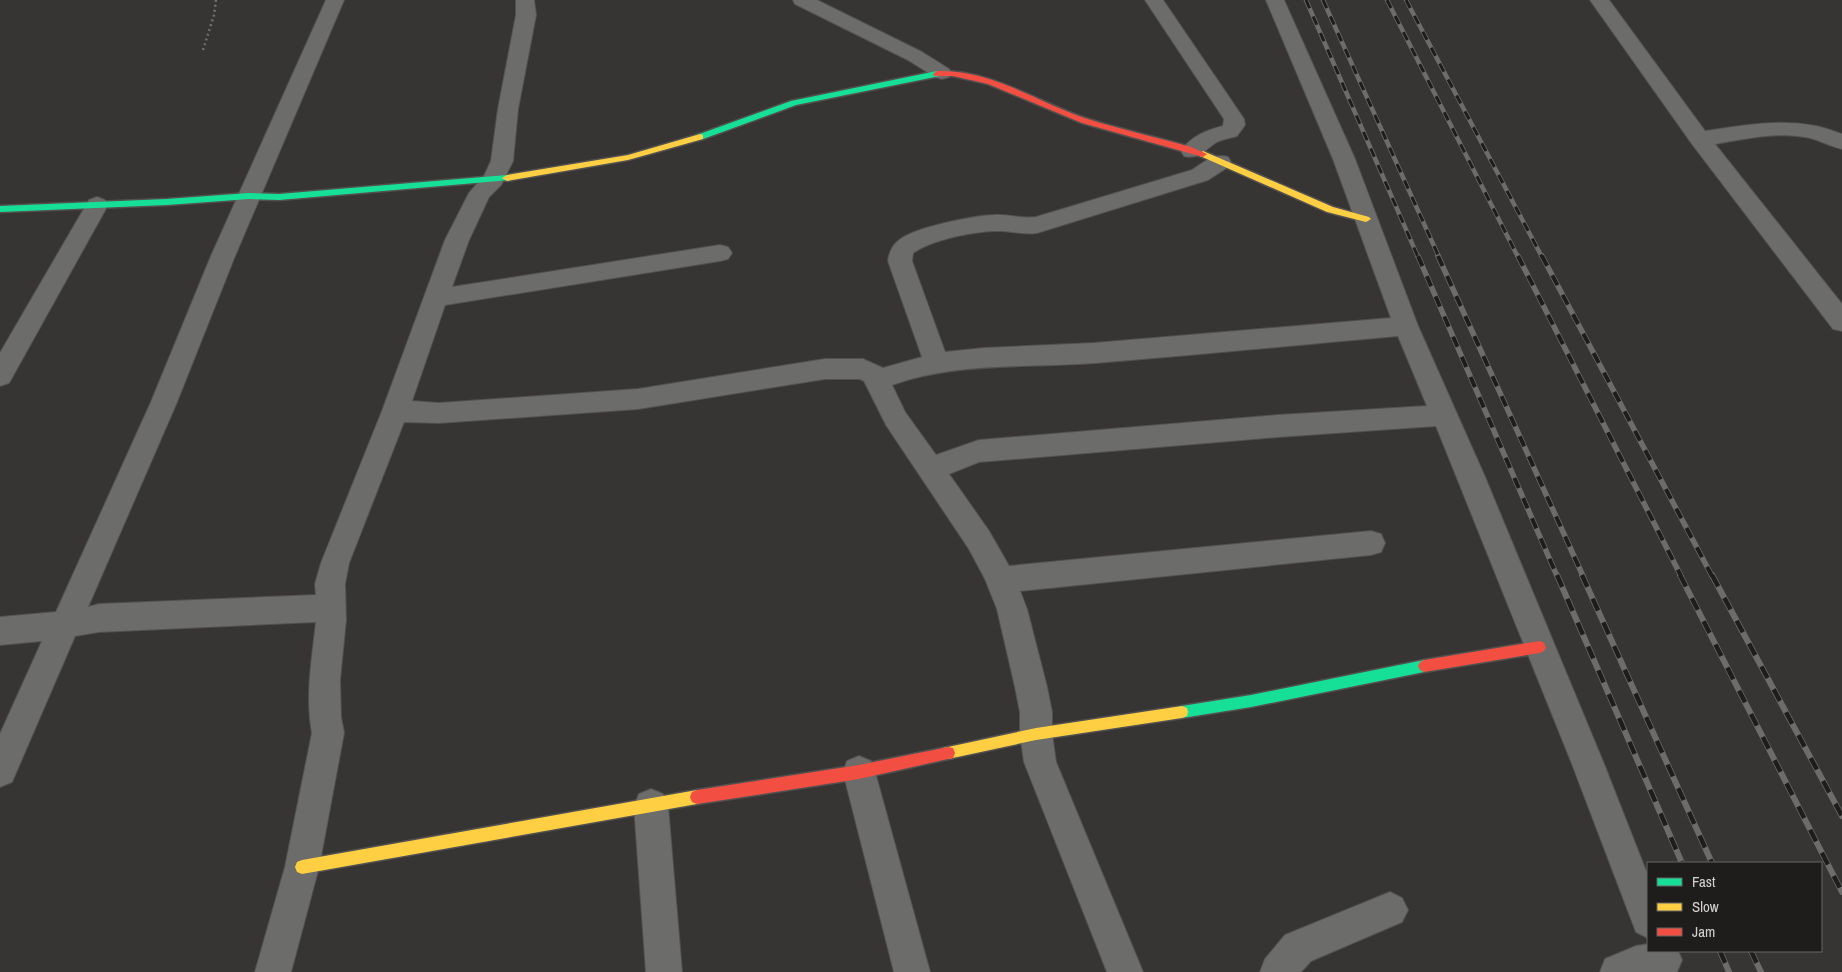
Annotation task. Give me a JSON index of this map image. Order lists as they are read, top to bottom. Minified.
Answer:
{"legend":["Fast","Slow","Jam"]}
